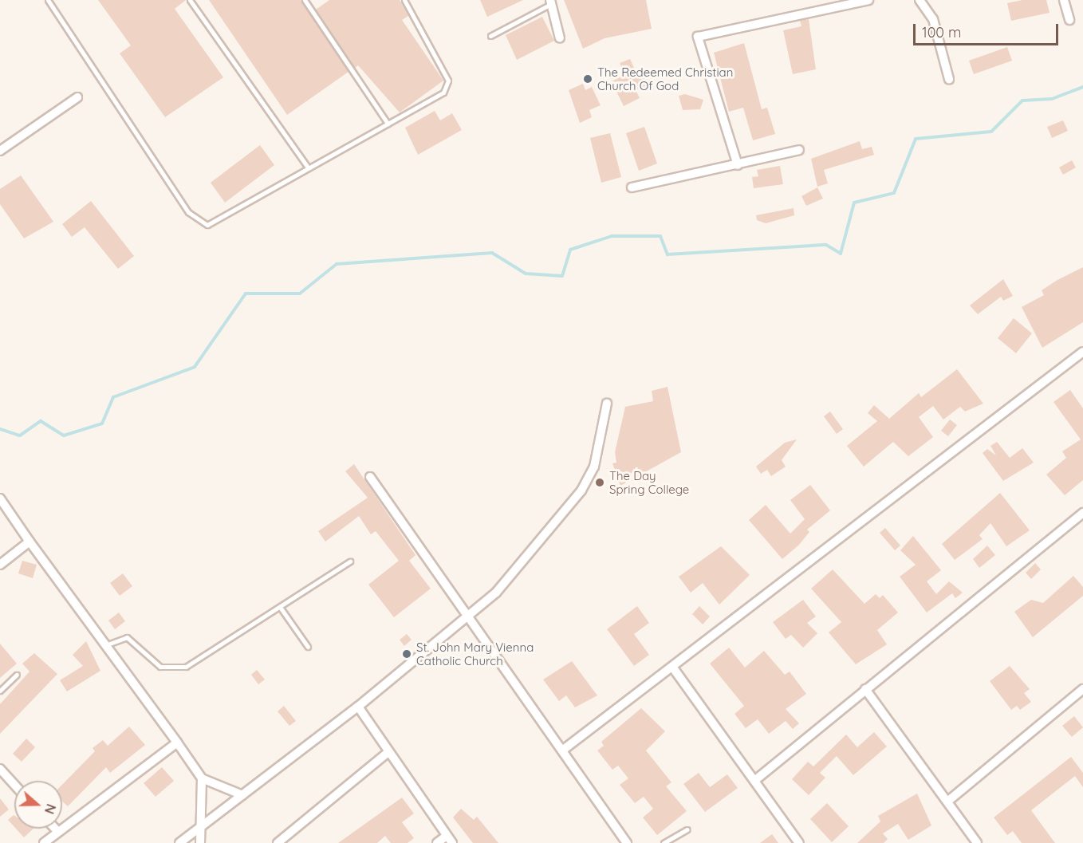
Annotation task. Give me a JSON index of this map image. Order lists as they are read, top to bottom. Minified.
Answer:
{"places":["The Redeemed Christian Church Of God","The Day Spring College","St. John Mary Vienna Catholic Church"],"scale_bar":"100 m","north":"right"}
